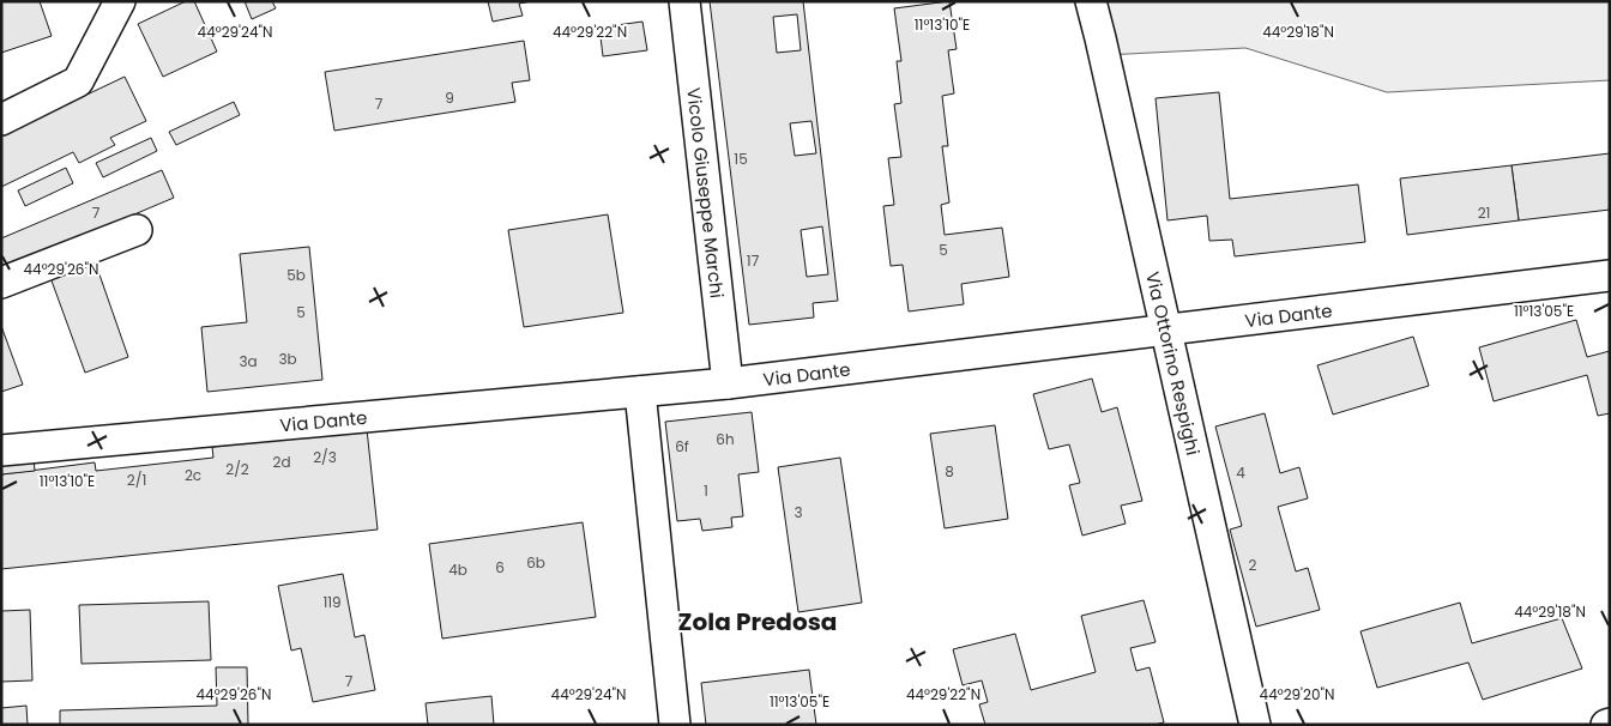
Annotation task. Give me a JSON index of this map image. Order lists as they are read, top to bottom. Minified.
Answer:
{"streets":{"street":["Vicolo Giuseppe Marchi","Via Dante","Via Ottorino Respighi"]},"crossings":[["Vicolo Giuseppe Marchi","Via Dante"],["Via Dante","Via Ottorino Respighi"]],"districts":["Zola Predosa"],"house_numbers":["9","7","15","7","21","5","17","5b","5","3b","3a","6h","6f","2/3","2d","2/2","8","4","2c","2/1","1","3","6b","2","6","4b","119","7"],"coordinates":["11°13'10\"E","44°29'24\"N","44°29'22\"N","44°29'18\"N","44°29'26\"N","11°13'05\"E","44°29'20\"N"]}
